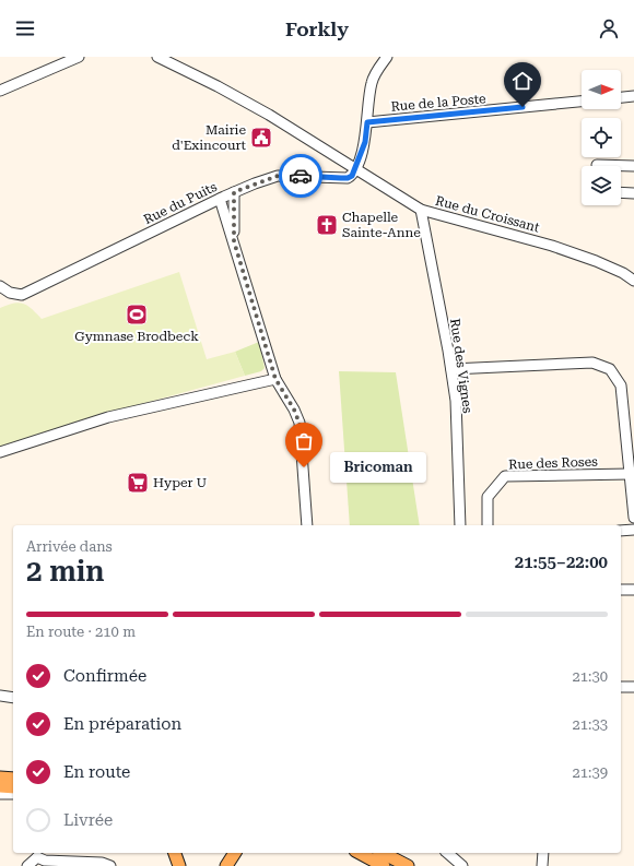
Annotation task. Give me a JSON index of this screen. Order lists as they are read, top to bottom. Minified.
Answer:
{"streets":{"street":["Rue de la Poste","Rue du Puits","Rue du Croissant","Rue des Vignes","Rue des Roses"]},"crossings":[["Rue du Puits","Rue du Croissant"],["Rue du Croissant","Rue des Vignes"]],"places":{"public building":["Mairie d'Exincourt"],"church":["Chapelle Sainte-Anne"],"sports":["Gymnase Brodbeck"],"other":["Bricoman"],"supermarket":["Hyper U"]},"north":"right","page":{"header":"Forkly","bubble":"Bricoman","heading":["2 min","Arrivée dans","21:55–22:00"],"bar":"En route · 210 m","list":[["Confirmée","21:30"],["En préparation","21:33"],["En route","21:39"],"Livrée"]}}
